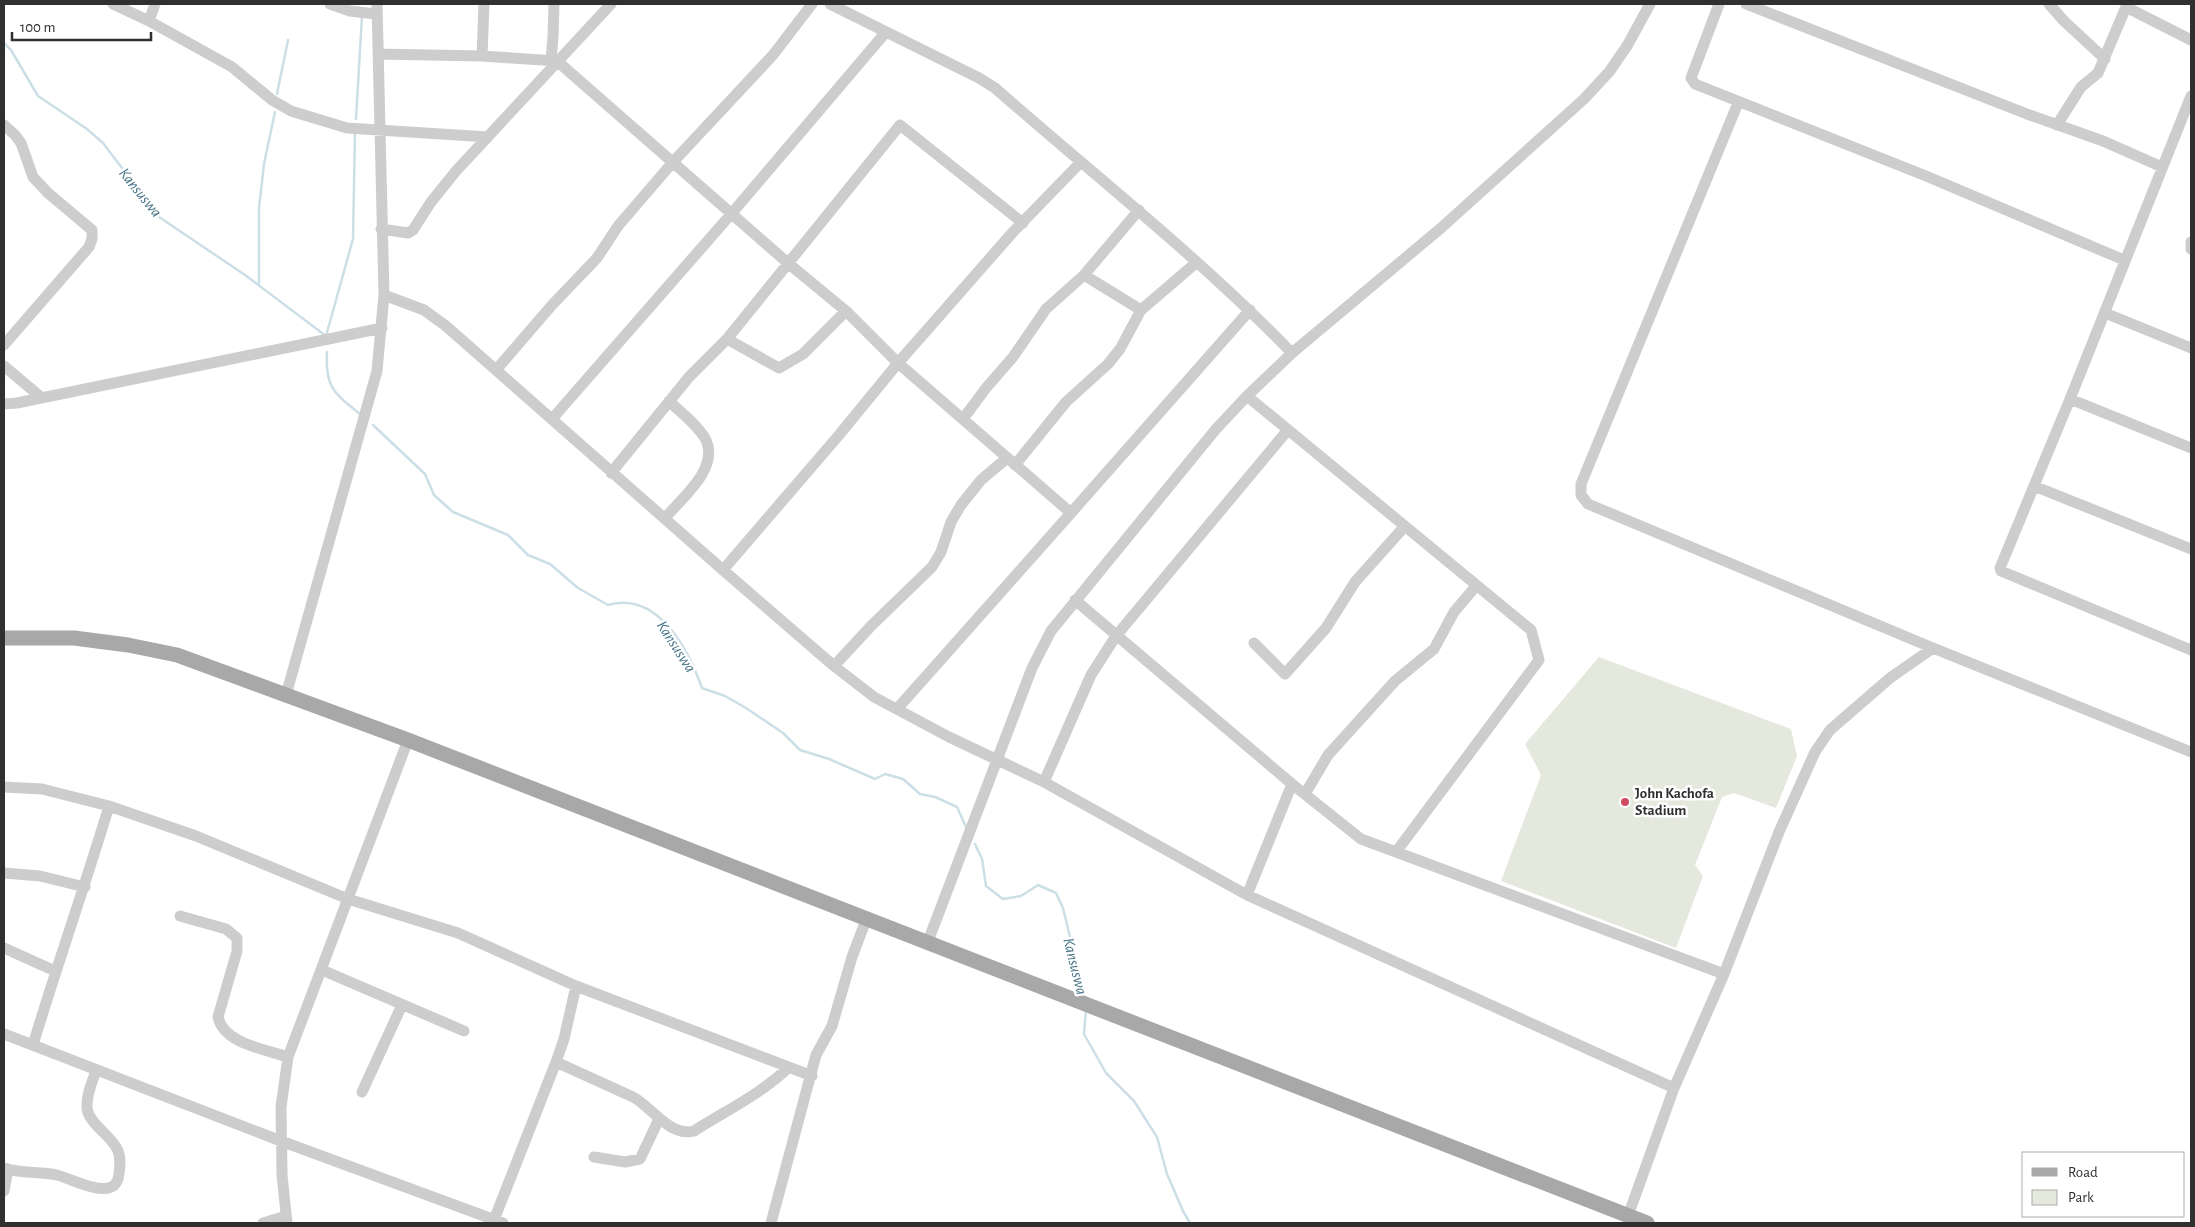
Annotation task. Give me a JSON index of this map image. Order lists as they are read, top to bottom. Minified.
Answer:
{"water":["Kansuswa"],"places":["John Kachofa Stadium"],"legend":["Road","Park"],"scale_bar":"100 m"}
